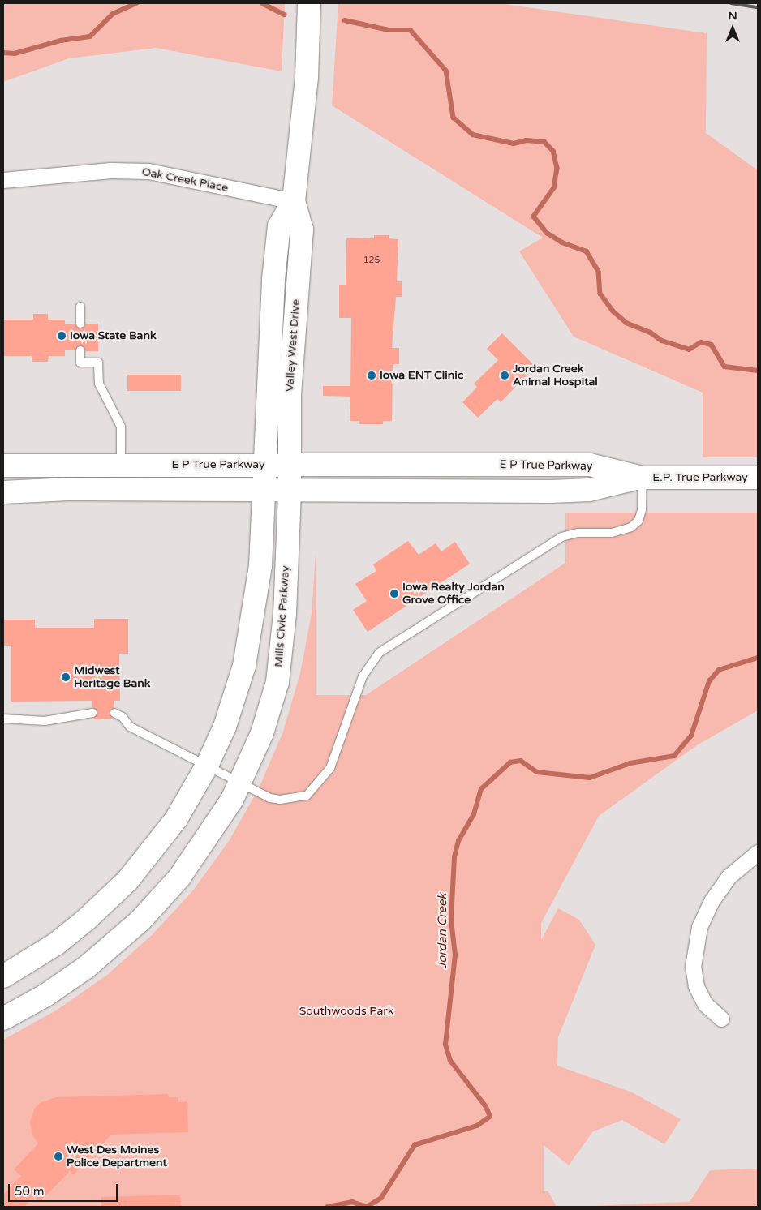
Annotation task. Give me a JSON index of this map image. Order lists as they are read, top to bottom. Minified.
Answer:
{"streets":{"main road":["Valley West Drive","E P True Parkway","E.P. True Parkway","Mills Civic Parkway"],"street":["Oak Creek Place"]},"crossings":[["Oak Creek Place","Valley West Drive"],["Valley West Drive","E P True Parkway"],["Valley West Drive","Mills Civic Parkway"],["E P True Parkway","E.P. True Parkway"],["E P True Parkway","Mills Civic Parkway"]],"water":["Jordan Creek"],"parks":["Southwoods Park"],"places":["Iowa State Bank","Iowa ENT Clinic","Jordan Creek Animal Hospital","Iowa Realty Jordan Grove Office","Midwest Heritage Bank","West Des Moines Police Department"],"house_numbers":["125"],"scale_bar":"50 m","north":"top"}
